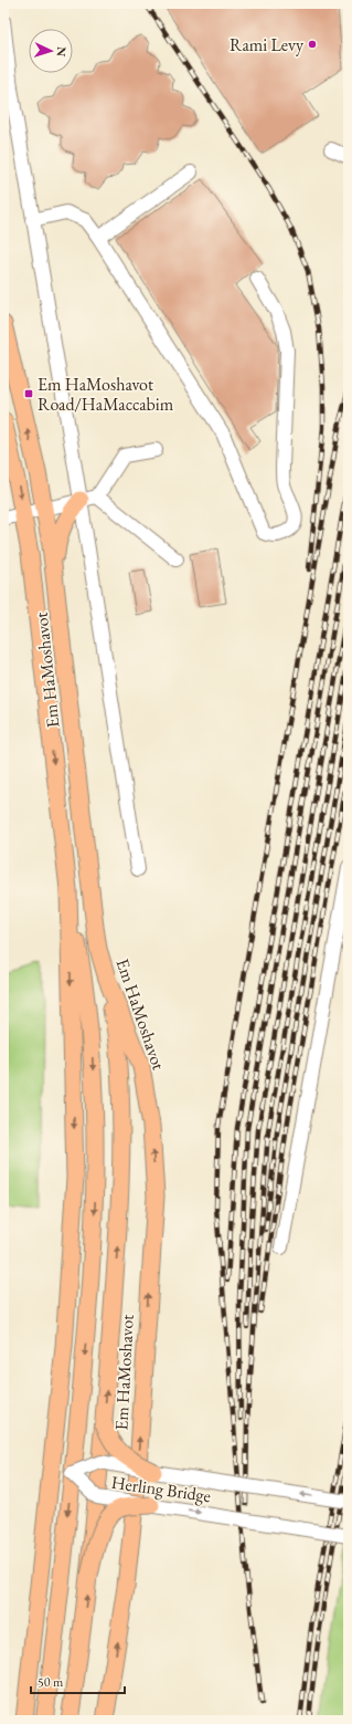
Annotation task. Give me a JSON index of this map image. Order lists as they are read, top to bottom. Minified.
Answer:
{"streets":{"main road":["Em HaMoshavot"],"street":["Herling Bridge"]},"places":{"other":["Rami Levy"],"transit":["Em HaMoshavot Road/HaMaccabim"]},"scale_bar":"50 m","north":"right"}
